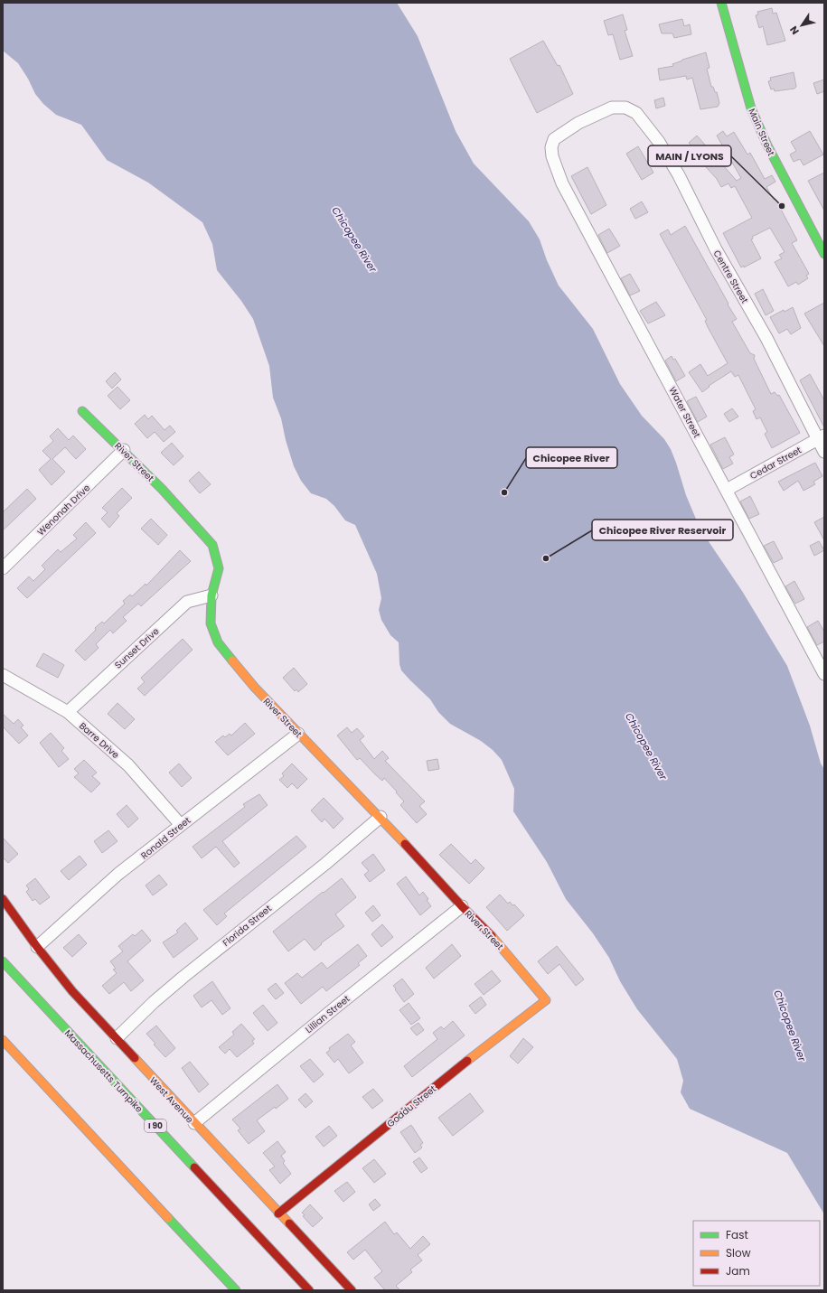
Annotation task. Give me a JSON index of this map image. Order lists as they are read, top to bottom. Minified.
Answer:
{"streets":{"main road":["Main Street","River Street","Massachusetts Turnpike","West Avenue","Goddu Street","I 90"],"street":["Centre Street","Water Street","Cedar Street","Wenonah Drive","Sunset Drive","Barre Drive","Ronald Street","Florida Street","Lillian Street"]},"crossings":[["Centre Street","Water Street"],["Centre Street","Cedar Street"],["Water Street","Cedar Street"],["River Street","Wenonah Drive"],["River Street","Sunset Drive"],["River Street","Ronald Street"],["River Street","Florida Street"],["River Street","Lillian Street"],["River Street","Goddu Street"],["Sunset Drive","Barre Drive"],["Barre Drive","Ronald Street"],["Ronald Street","West Avenue"],["Florida Street","West Avenue"],["Lillian Street","West Avenue"],["West Avenue","Goddu Street"]],"water":["Chicopee River"],"places":["MAIN / LYONS","Chicopee River","Chicopee River Reservoir"],"legend":["Fast","Slow","Jam"],"north":"bottom left"}
